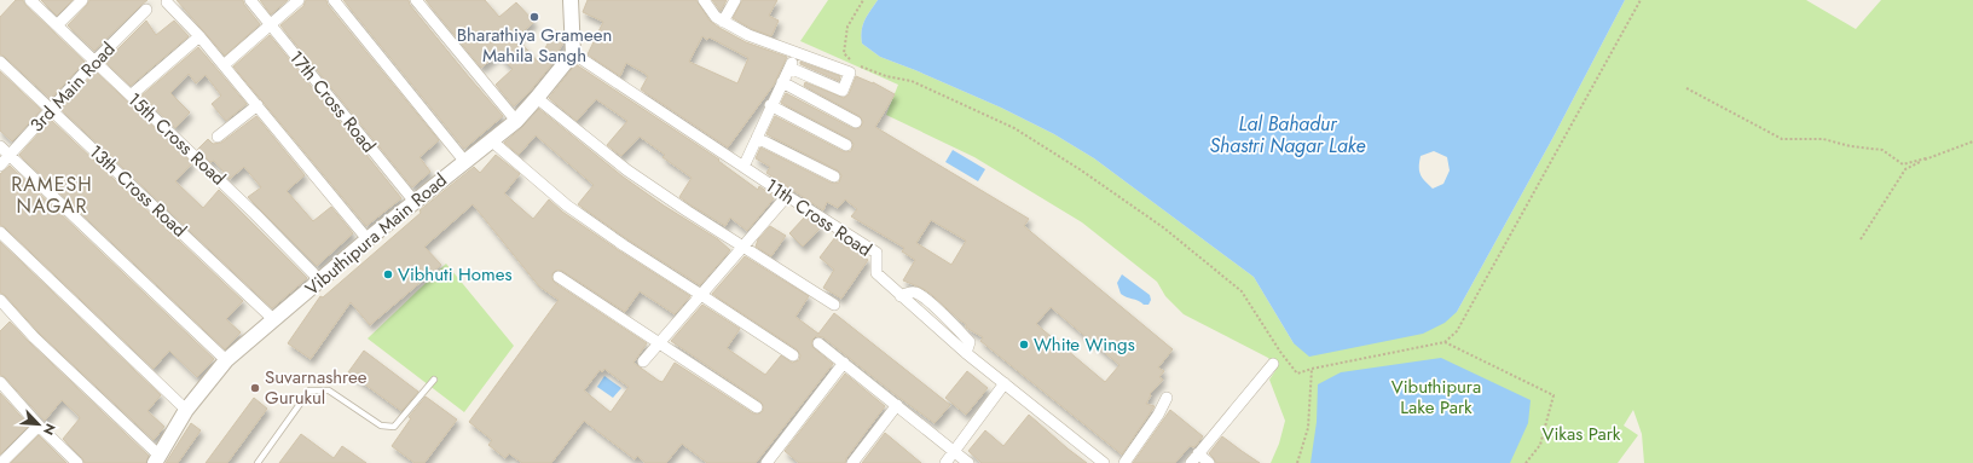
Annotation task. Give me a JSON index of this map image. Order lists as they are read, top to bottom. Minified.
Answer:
{"streets":{"street":["3rd Main Road","17th Cross Road","15th Cross Road","13th Cross Road","11th Cross Road","Vibuthipura Main Road"]},"crossings":[["3rd Main Road","15th Cross Road"],["3rd Main Road","13th Cross Road"],["17th Cross Road","Vibuthipura Main Road"],["15th Cross Road","Vibuthipura Main Road"],["13th Cross Road","Vibuthipura Main Road"],["11th Cross Road","Vibuthipura Main Road"]],"districts":["RAMESH NAGAR"],"water":["Lal Bahadur Shastri Nagar Lake"],"parks":["Vibuthipura Lake Park","Vikas Park"],"places":["Bharathiya Grameen Mahila Sangh","Vibhuti Homes","White Wings","Suvarnashree Gurukul"],"north":"bottom right"}
